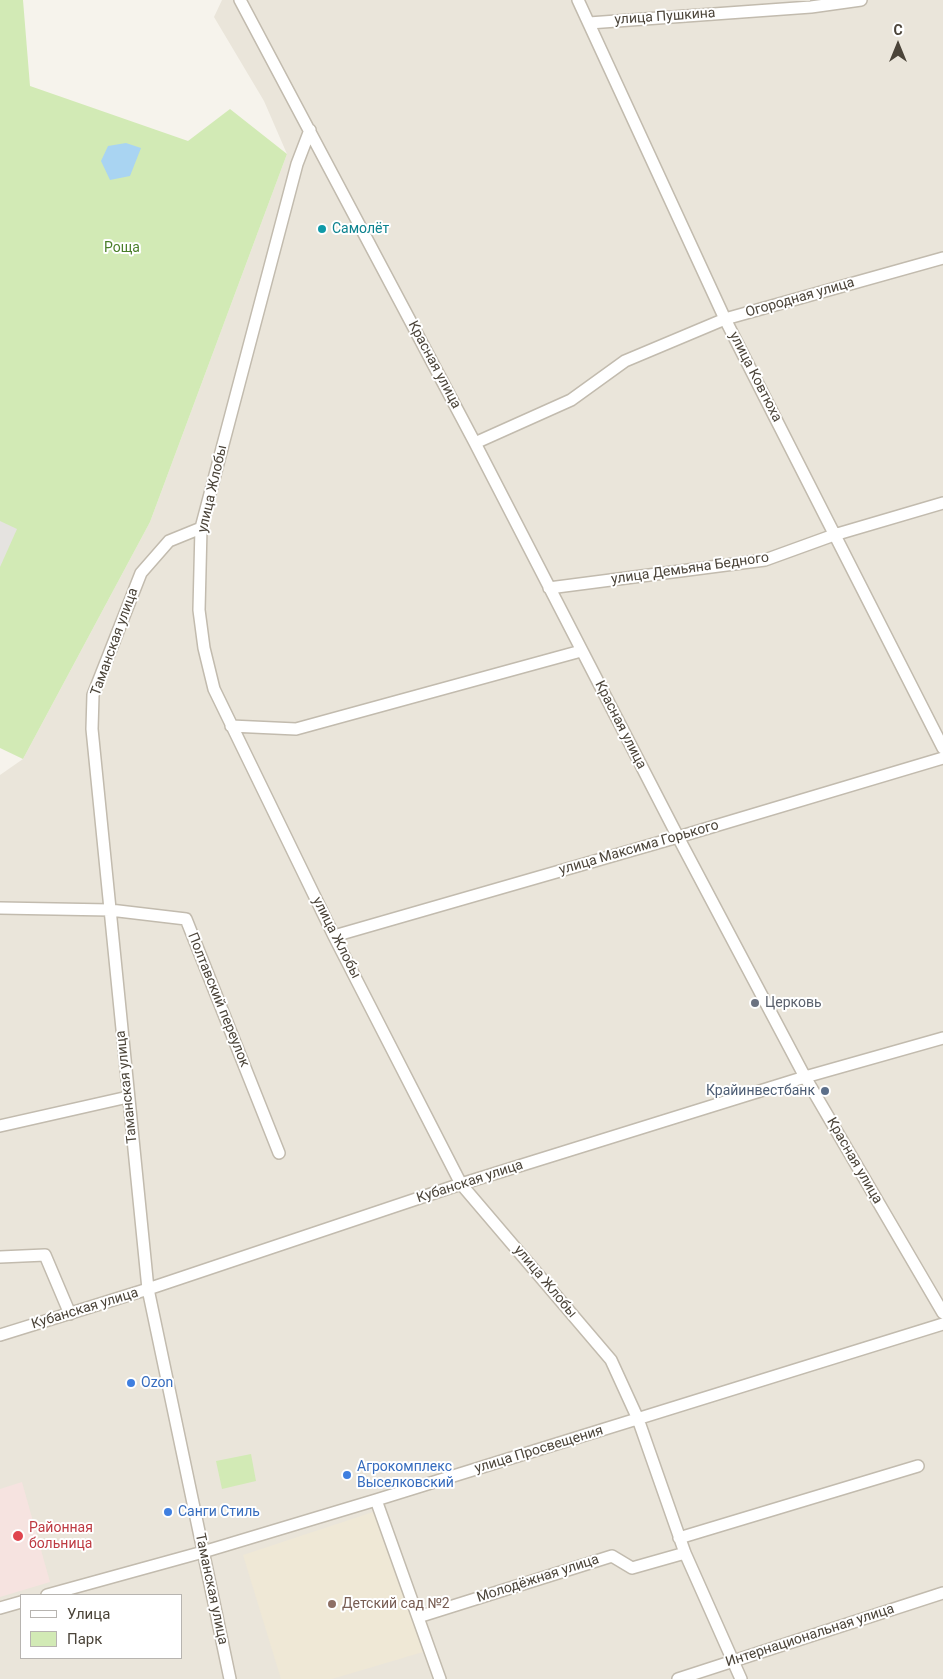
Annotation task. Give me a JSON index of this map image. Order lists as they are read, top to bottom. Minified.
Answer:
{"streets":{"street":["улица Пушкина","Огородная улица","Красная улица","улица Ковтюха","улица Жлобы","улица Демьяна Бедного","Таманская улица","улица Максима Горького","Полтавский переулок","Кубанская улица","улица Просвещения","Молодёжная улица","Интернациональная улица"]},"crossings":[["улица Пушкина","улица Ковтюха"],["Огородная улица","Красная улица"],["Огородная улица","улица Ковтюха"],["Красная улица","улица Жлобы"],["Красная улица","улица Демьяна Бедного"],["Красная улица","улица Максима Горького"],["Красная улица","Кубанская улица"],["улица Ковтюха","улица Демьяна Бедного"],["улица Жлобы","Таманская улица"],["улица Жлобы","улица Максима Горького"],["улица Жлобы","Кубанская улица"],["улица Жлобы","улица Просвещения"],["улица Жлобы","Молодёжная улица"],["улица Жлобы","Интернациональная улица"],["Таманская улица","Полтавский переулок"],["Таманская улица","Кубанская улица"],["Таманская улица","улица Просвещения"]],"parks":["Роща"],"places":["Самолёт","Церковь","Крайинвестбанк","Ozon","Агрокомплекс Выселковский","Санги Стиль","Районная больница","Детский сад №2"],"legend":["Улица","Парк"],"north":"top"}
